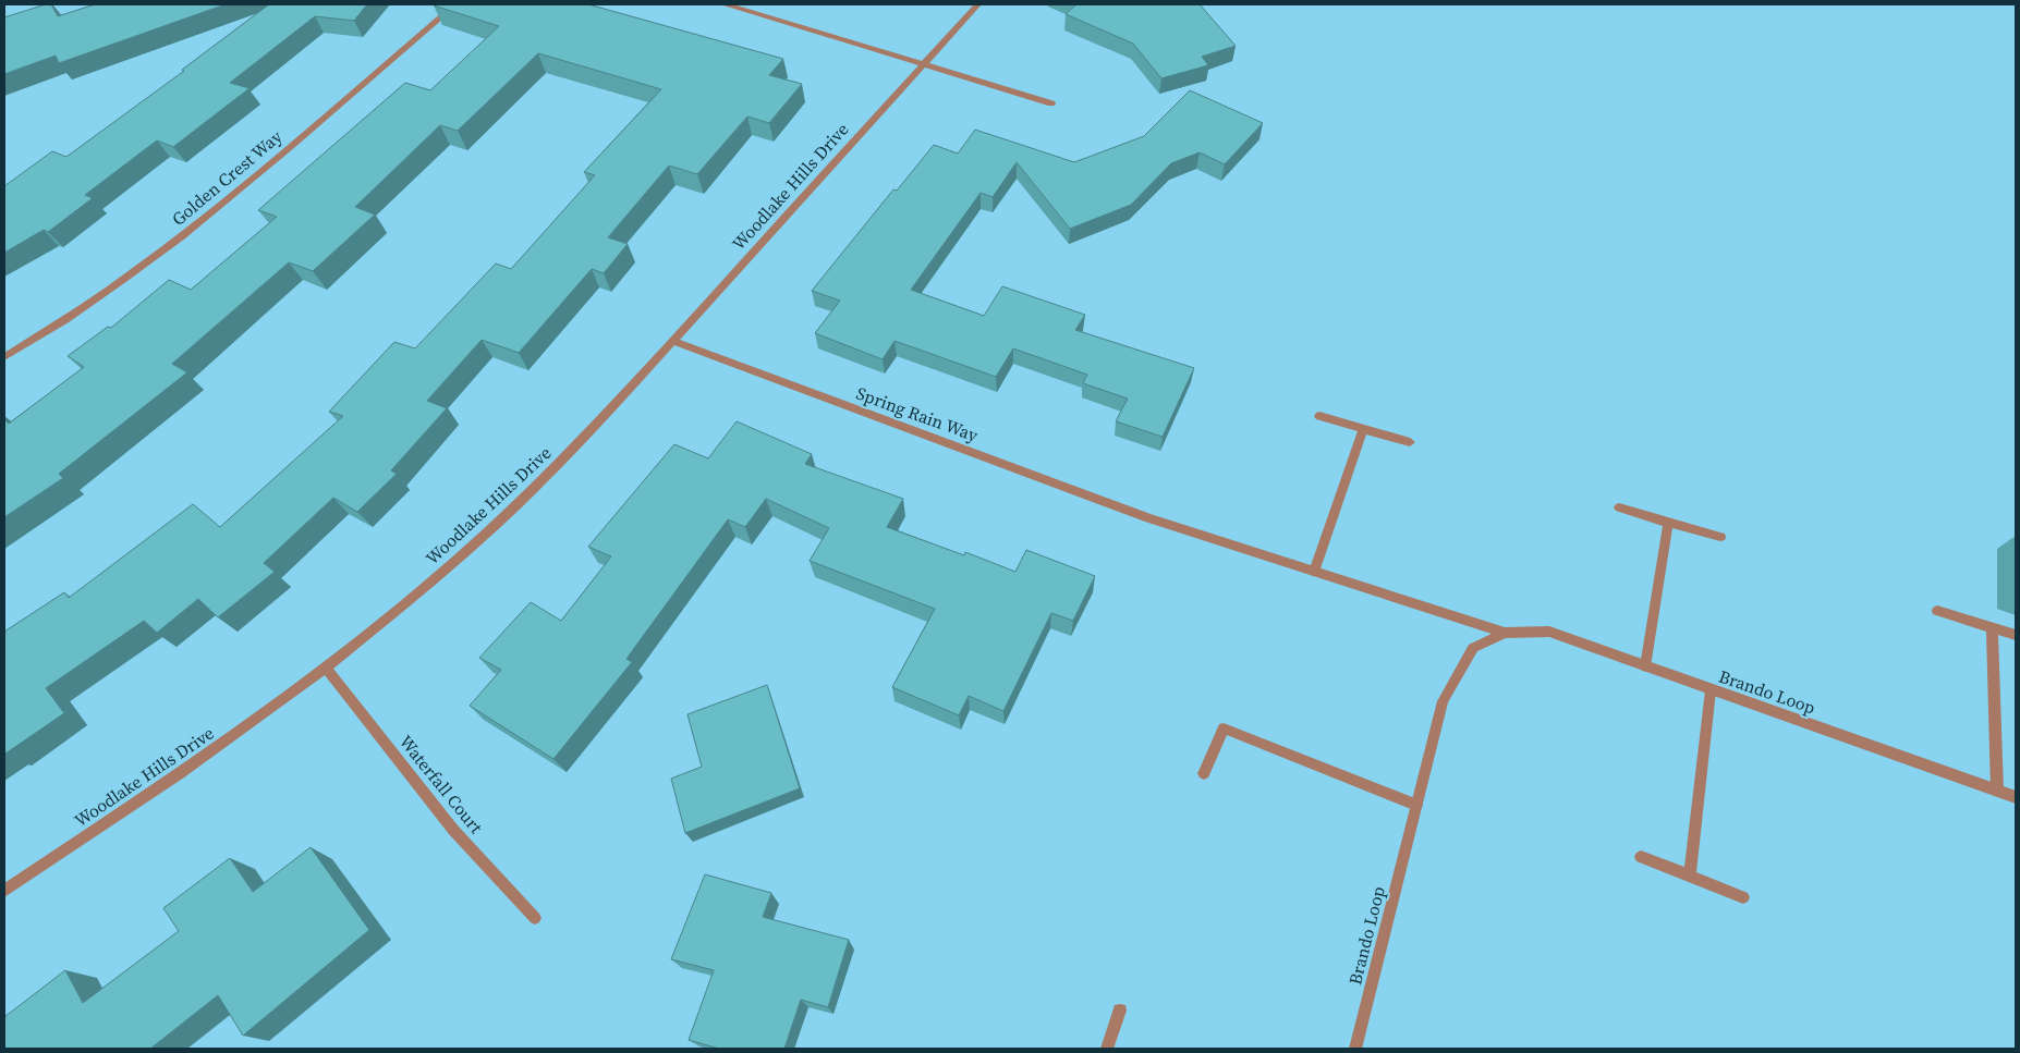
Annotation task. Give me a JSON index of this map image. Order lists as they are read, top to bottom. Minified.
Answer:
{"streets":{"street":["Golden Crest Way","Woodlake Hills Drive","Spring Rain Way","Brando Loop","Waterfall Court"]},"crossings":[["Woodlake Hills Drive","Spring Rain Way"],["Woodlake Hills Drive","Waterfall Court"],["Spring Rain Way","Brando Loop"]]}
